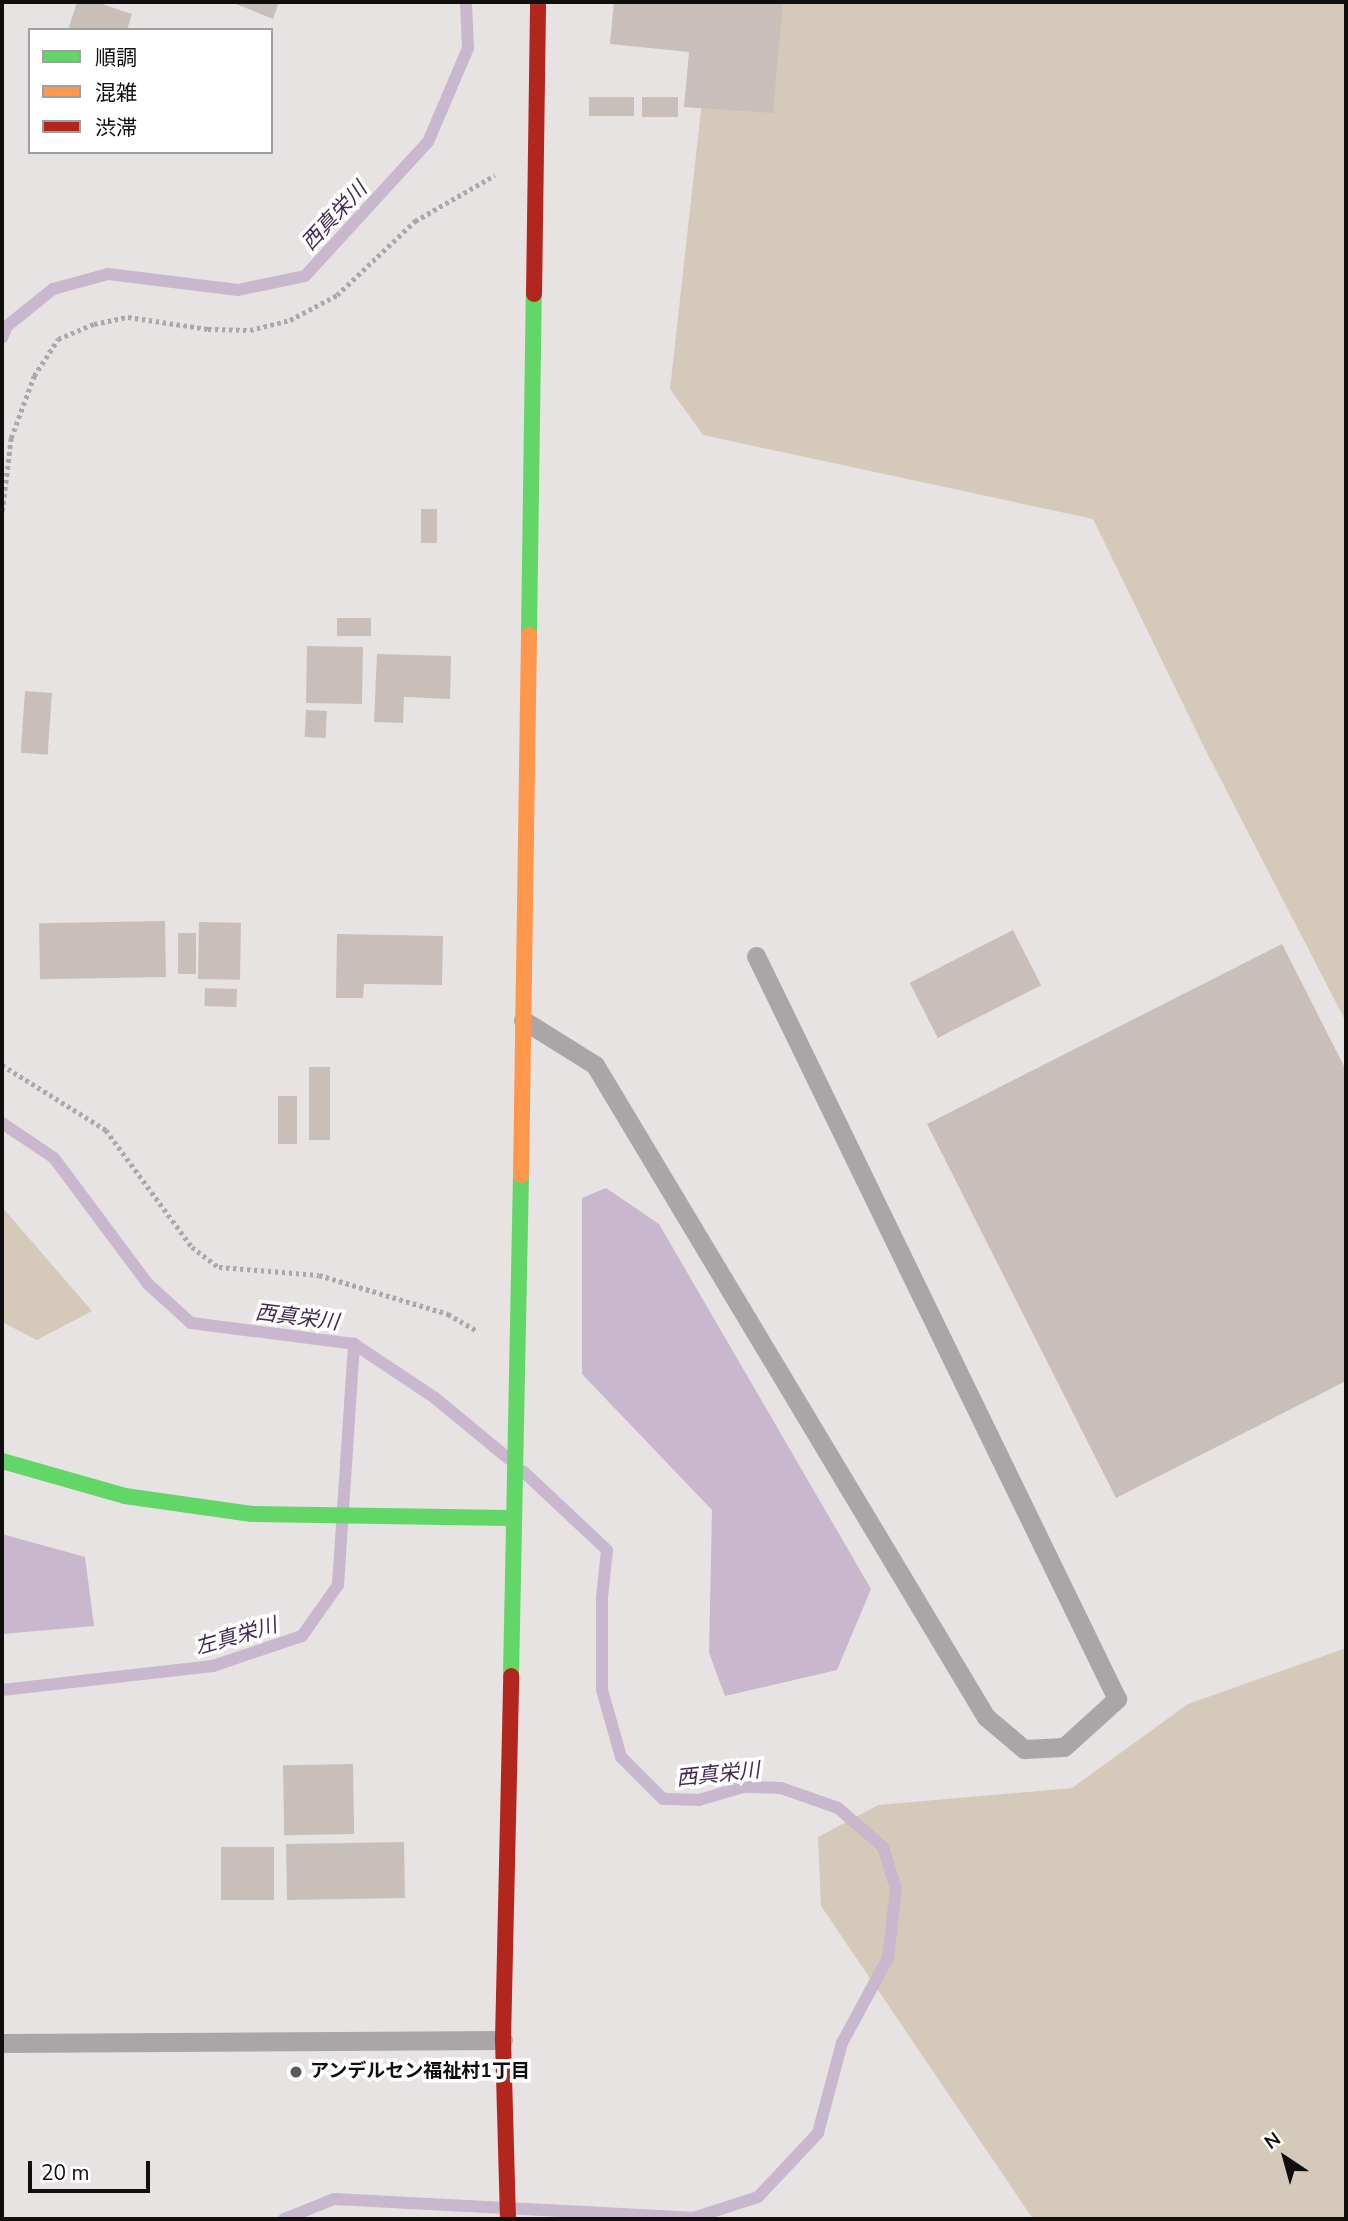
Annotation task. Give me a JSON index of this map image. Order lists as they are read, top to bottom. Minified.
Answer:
{"water":["西真栄川","左真栄川"],"places":["アンデルセン福祉村1丁目"],"legend":["順調","混雑","渋滞"],"scale_bar":"20 m","north":"top left"}
